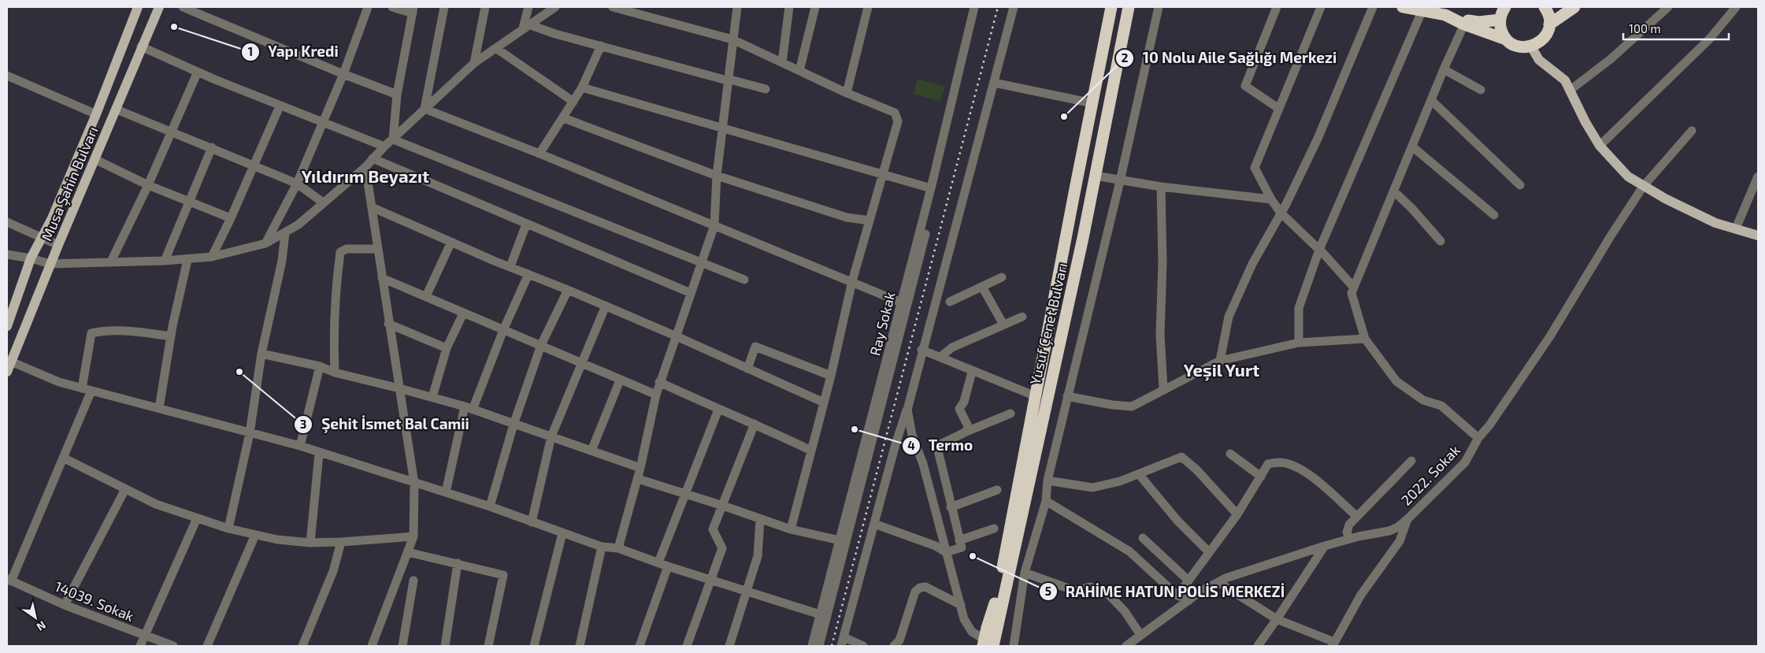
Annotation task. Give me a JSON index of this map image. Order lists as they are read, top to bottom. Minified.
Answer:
{"streets":{"highway":["Yusuf Çenet Bulvarı"],"main road":["Musa Şahin Bulvarı"],"street":["Ray Sokak","2022. Sokak","14039. Sokak"]},"districts":["Yıldırım Beyazıt","Yeşil Yurt"],"places":["Yapı Kredi","10 Nolu Aile Sağlığı Merkezi","Şehit İsmet Bal Camii","Termo","RAHİME HATUN POLİS MERKEZİ"],"scale_bar":"100 m","north":"bottom right"}
